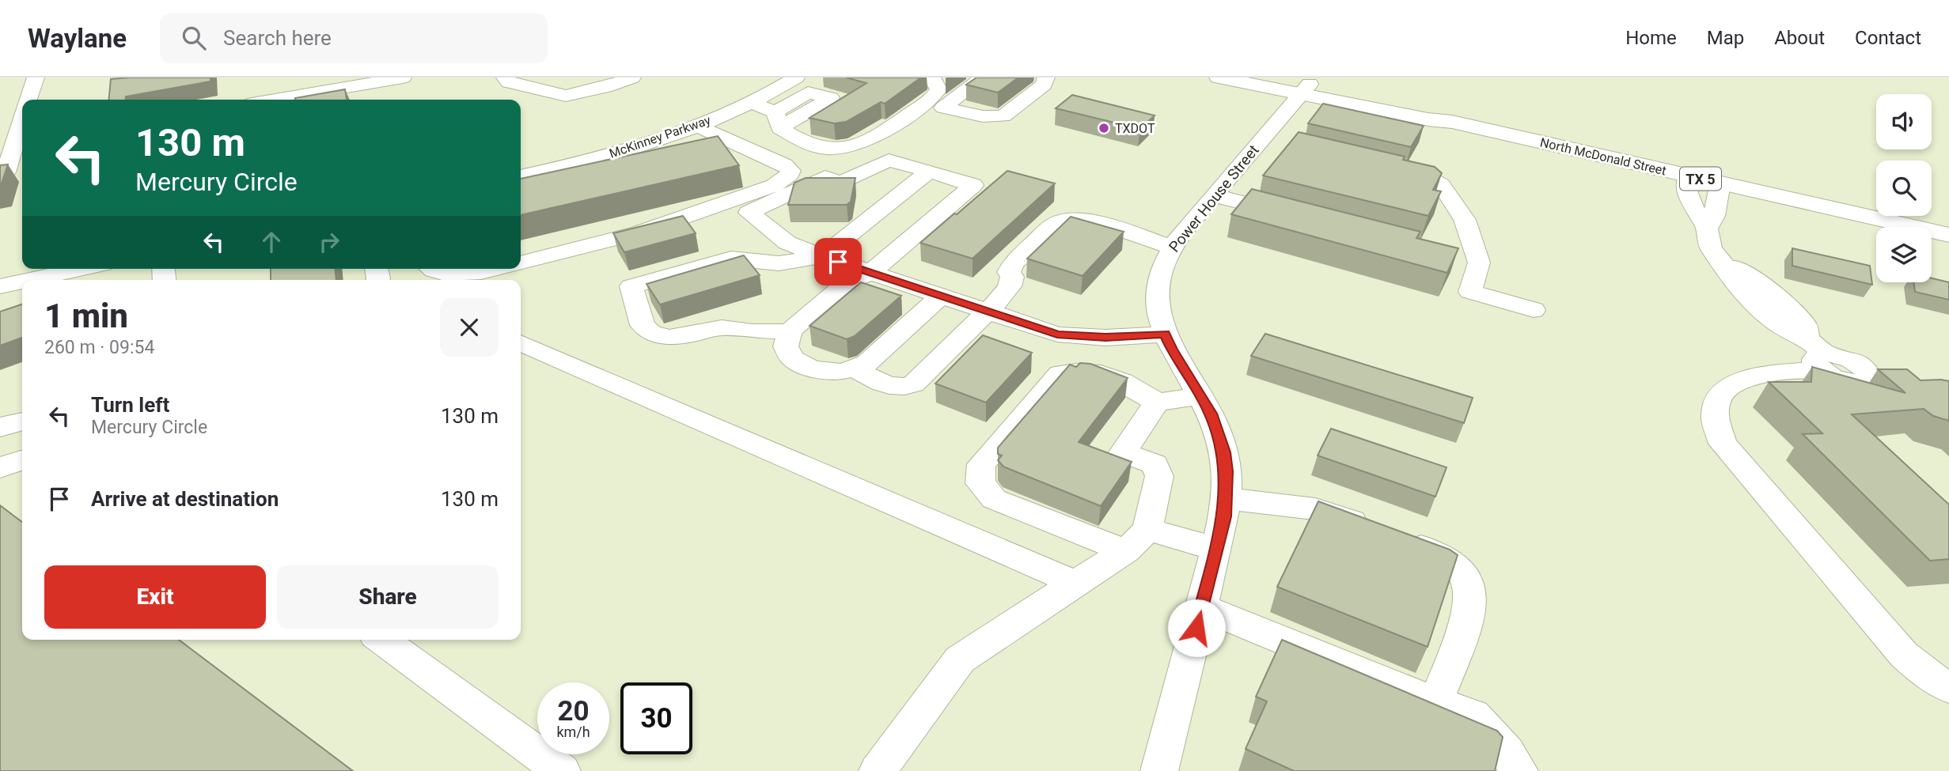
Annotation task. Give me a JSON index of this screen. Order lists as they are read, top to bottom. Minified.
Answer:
{"streets":{"main road":["North McDonald Street","TX 5"],"street":["McKinney Parkway","Power House Street"]},"crossings":[["North McDonald Street","Power House Street"]],"places":["TXDOT"],"page":{"header":"Waylane","search":"Search here","nav":["Home","Map","About","Contact"],"turn":["130 m","Mercury Circle"],"heading":["1 min","260 m · 09:54"],"list":[{"name":"Turn left","note":"Mercury Circle","value":"130 m"},{"name":"Arrive at destination","value":"130 m"}],"buttons":["Exit","Share"],"speed":"20 km/h","limit":"30"}}
